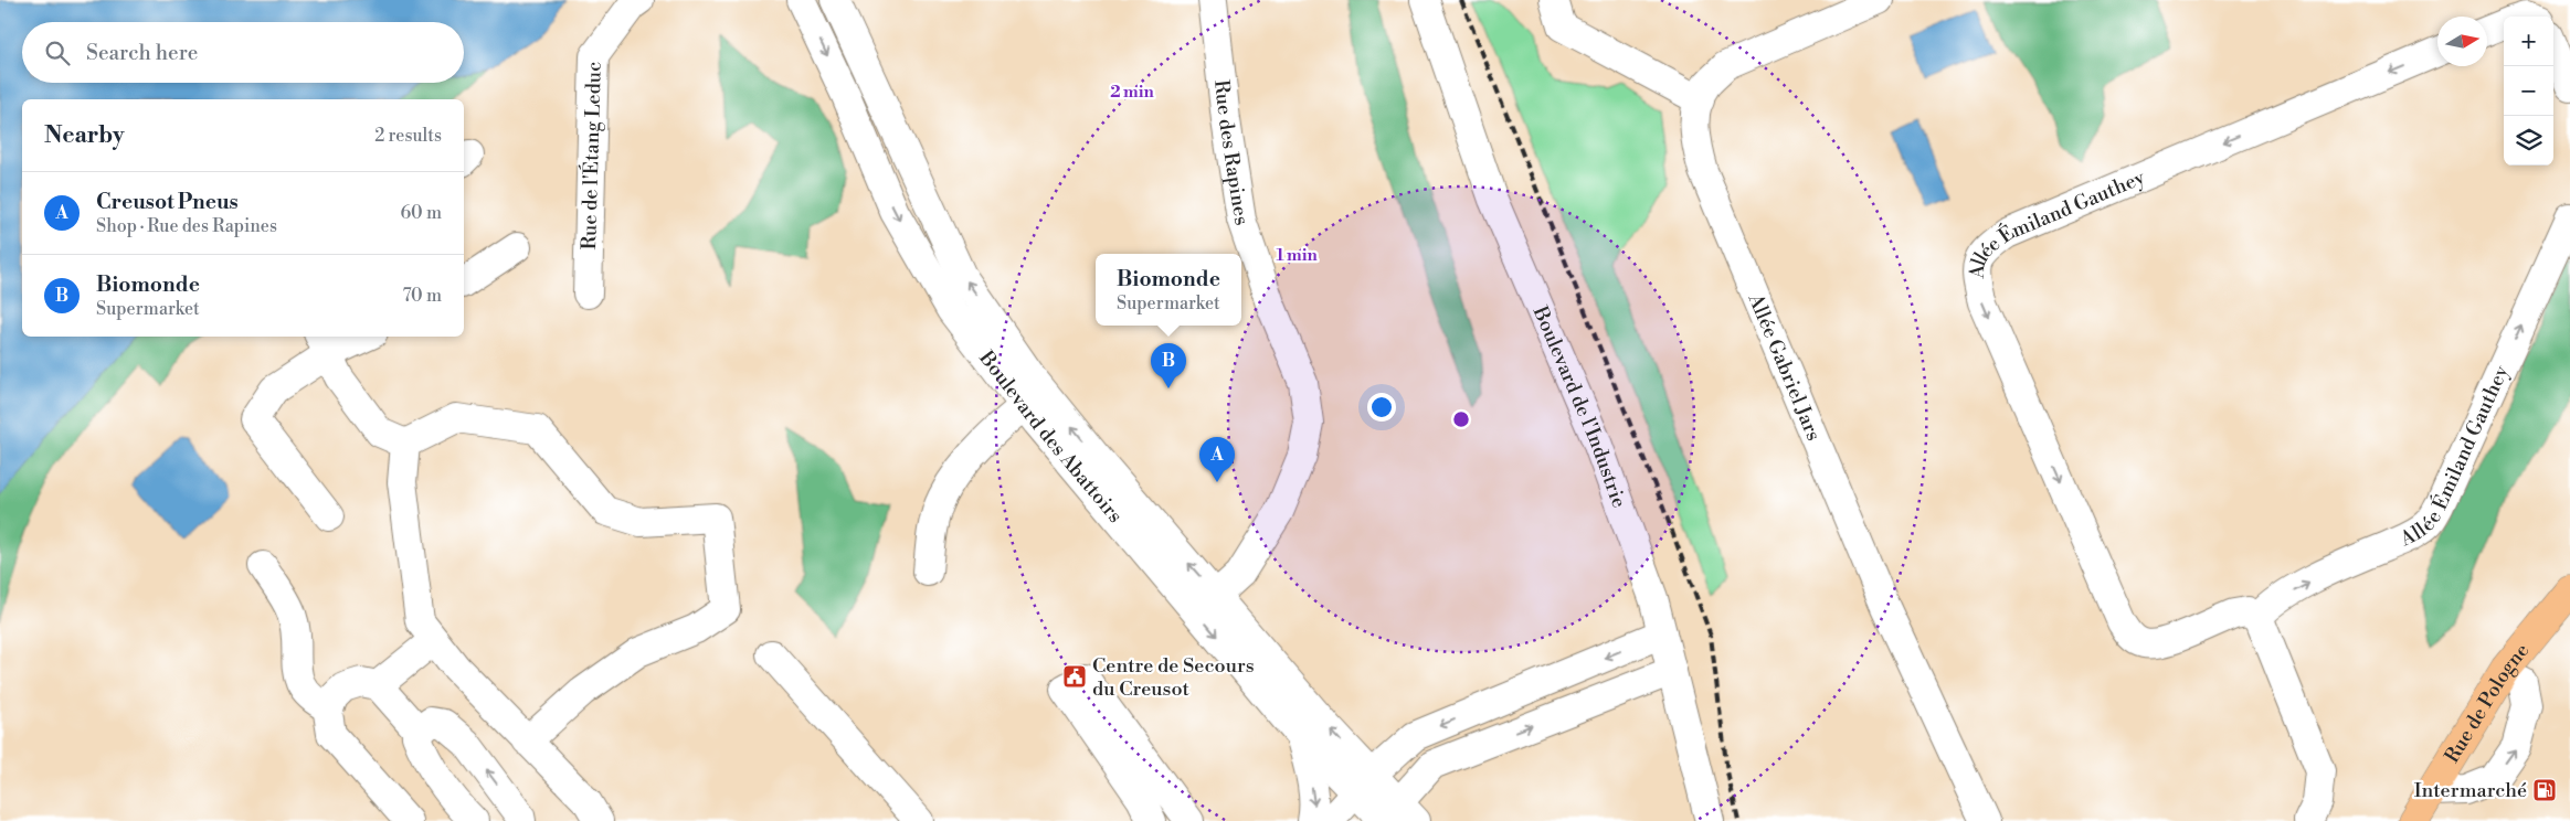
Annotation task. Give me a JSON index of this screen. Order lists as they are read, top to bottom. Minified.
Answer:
{"streets":{"main road":["Rue de Pologne"],"street":["Rue des Rapines","Rue de l'Étang Leduc","Allée Émiland Gauthey","Allée Gabriel Jars","Boulevard de l'Industrie","Boulevard des Abattoirs"]},"crossings":[["Rue des Rapines","Boulevard des Abattoirs"]],"places":{"public building":["Centre de Secours du Creusot"],"fuel station":["Intermarché"]},"north":"right","page":{"map_buttons":["+","−"],"search":"Search here","heading":["Nearby","2 results"],"list":[{"mark":"A","name":"Creusot Pneus","note":"Shop · Rue des Rapines","value":"60 m"},{"mark":"B","name":"Biomonde","note":"Supermarket","value":"70 m"}],"popup":["Biomonde","Supermarket"],"pins":["B","A"]},"rings":["2 min","1 min"]}
